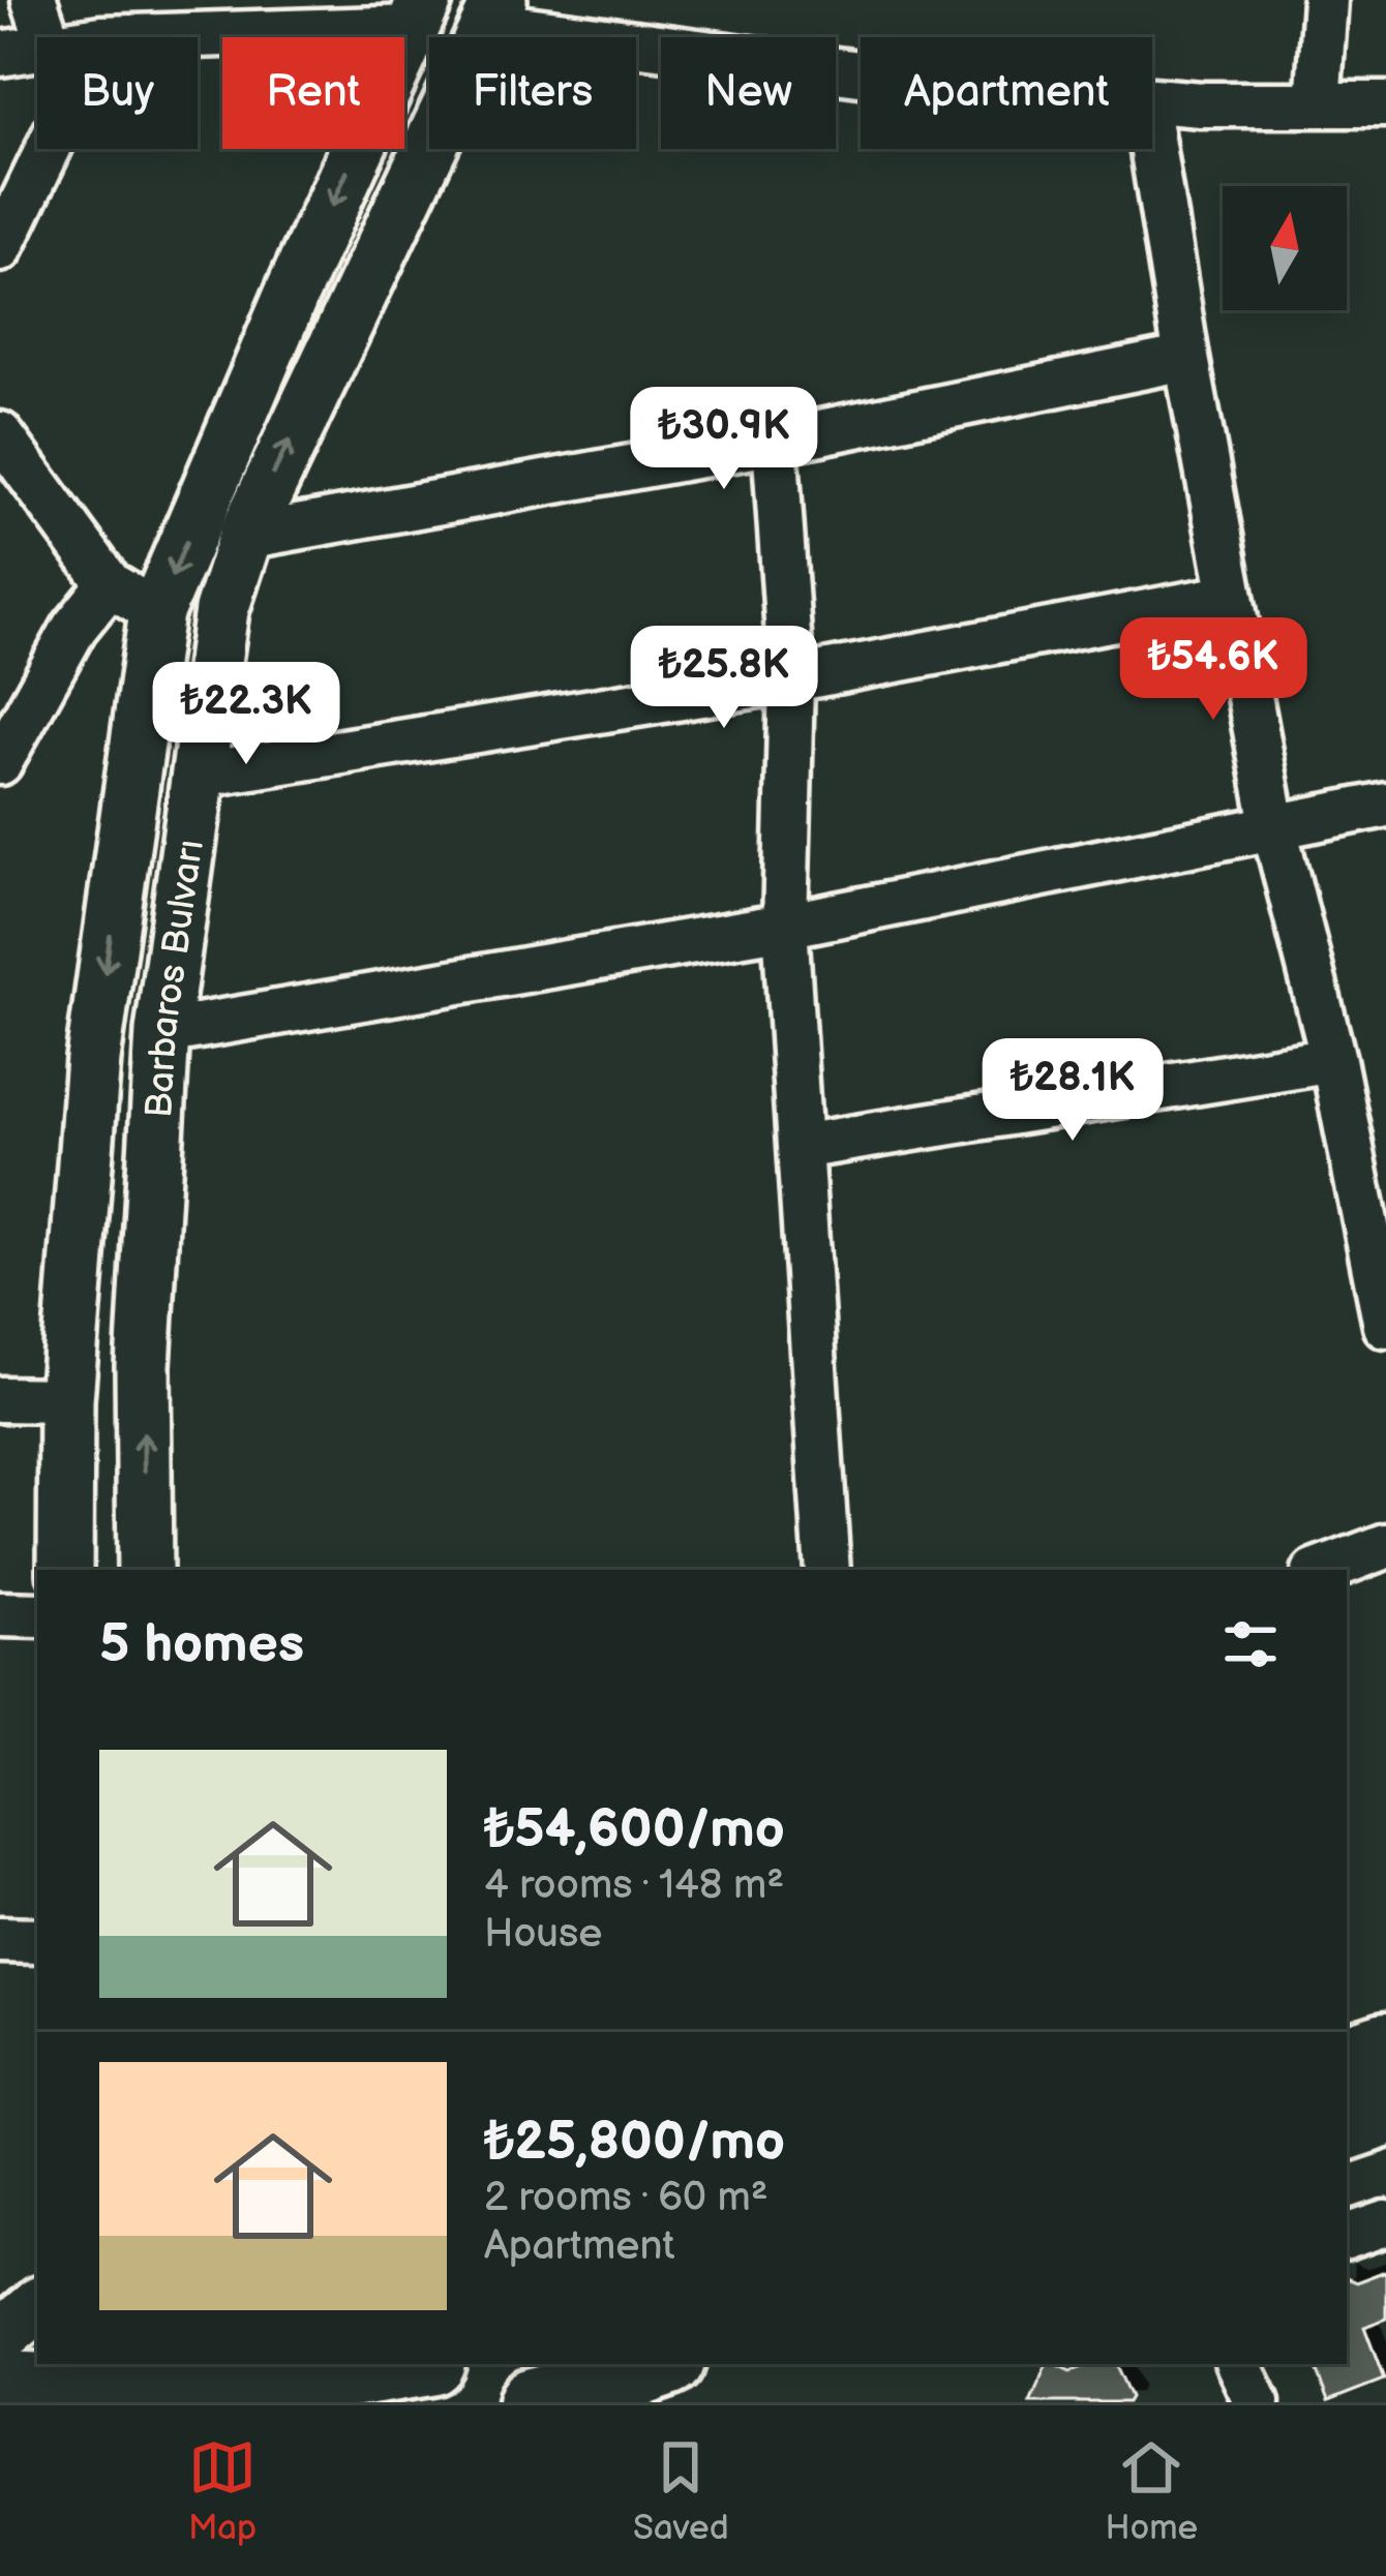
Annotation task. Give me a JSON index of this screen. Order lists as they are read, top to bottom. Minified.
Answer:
{"streets":{"street":["Barbaros Bulvarı"]},"north":"top","page":{"chip":["Buy","Rent","Filters","New","Apartment"],"price":["₺30.9K","₺54.6K","₺25.8K","₺22.3K","₺28.1K"],"heading":"5 homes","list":[{"name":"₺54,600/mo","note":"4 rooms · 148 m² · House"},{"name":"₺25,800/mo","note":"2 rooms · 60 m² · Apartment"}],"tabs":["Map","Saved","Home"]}}
